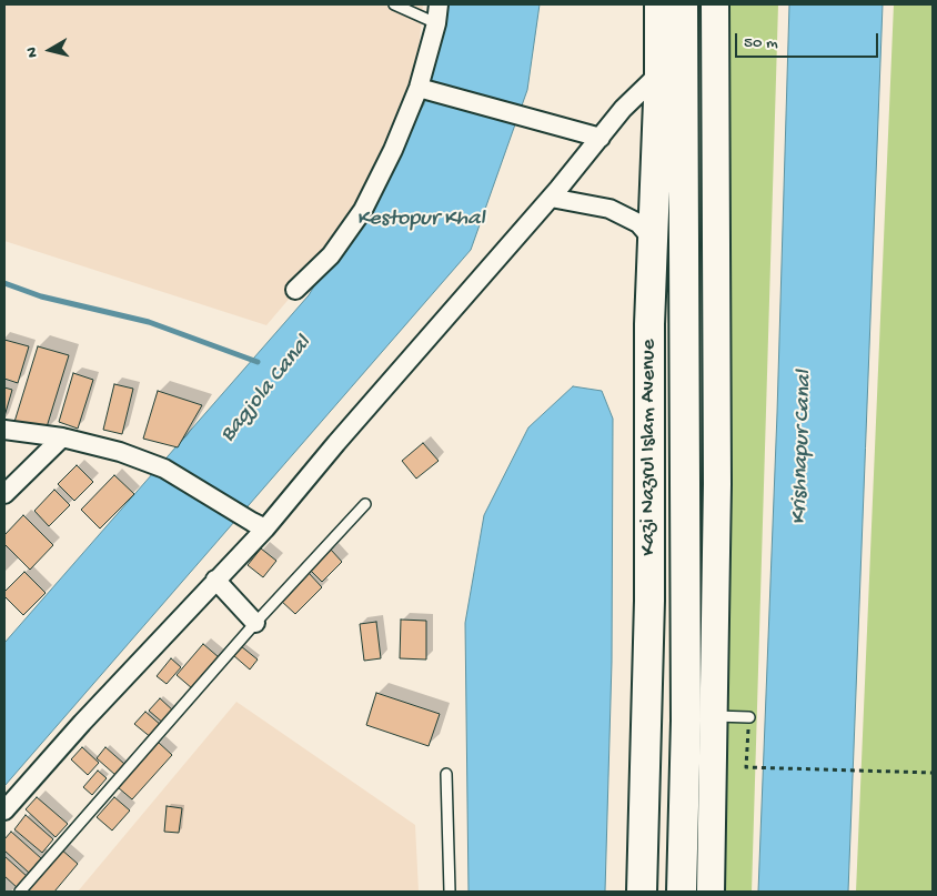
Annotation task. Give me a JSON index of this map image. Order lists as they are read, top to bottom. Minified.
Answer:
{"streets":{"main road":["Kazi Nazrul Islam Avenue"]},"water":["Kestopur Khal","Bagjola Canal","Krishnapur Canal"],"scale_bar":"50 m","north":"left"}
